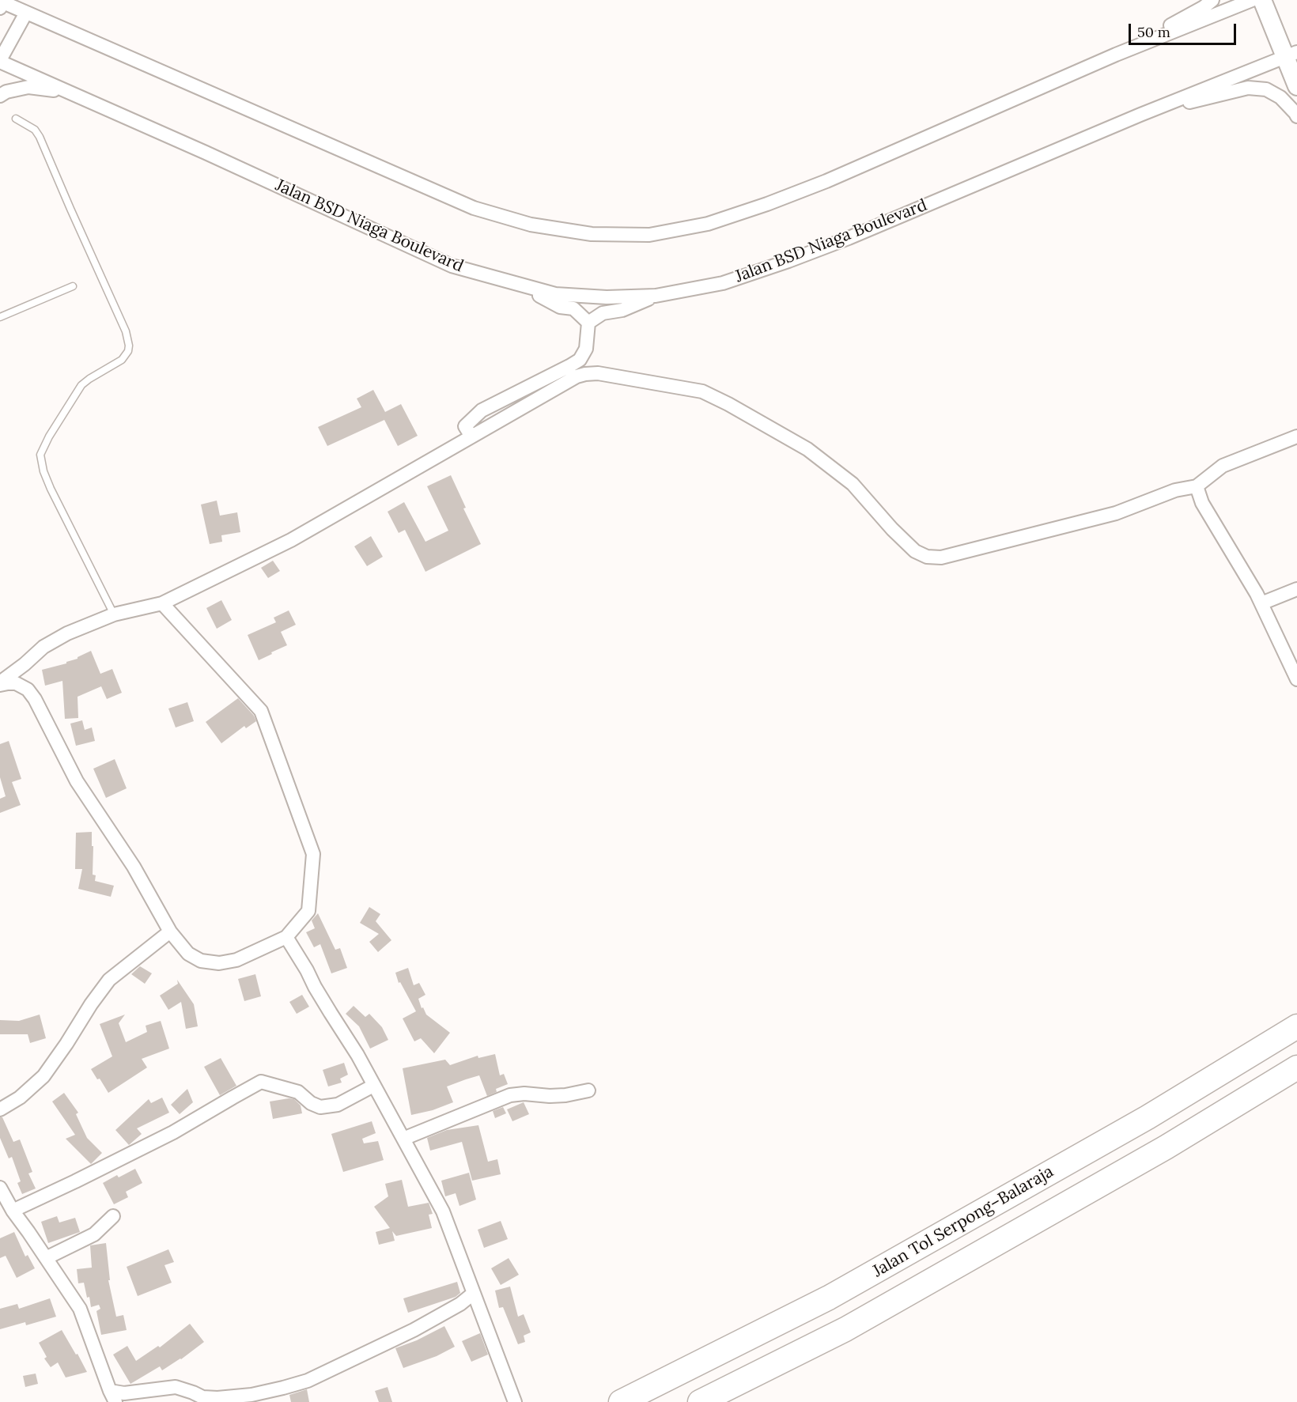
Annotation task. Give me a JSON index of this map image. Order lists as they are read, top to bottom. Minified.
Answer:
{"streets":{"highway":["Jalan Tol Serpong–Balaraja"],"street":["Jalan BSD Niaga Boulevard"]},"scale_bar":"50 m"}
